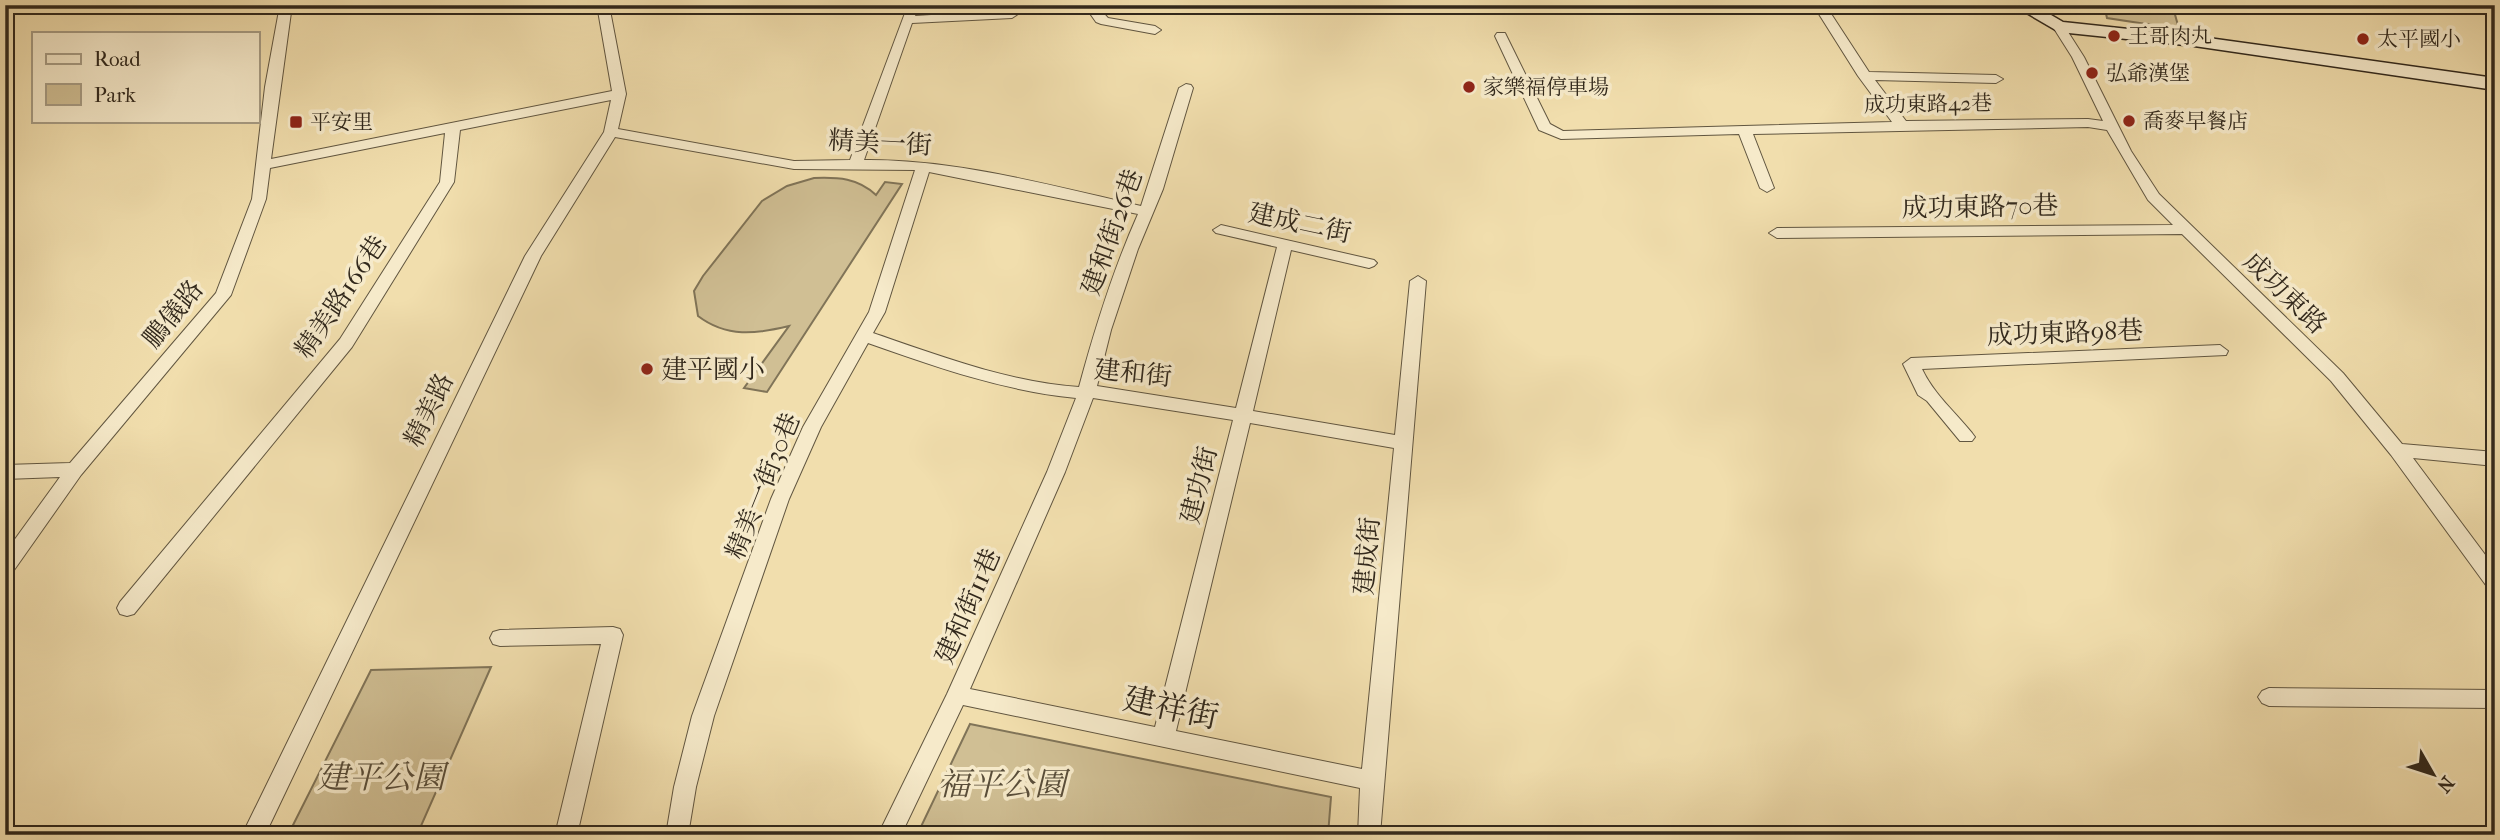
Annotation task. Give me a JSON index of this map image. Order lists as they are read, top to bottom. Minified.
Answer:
{"streets":{"street":["成功東路42巷","精美一街","成功東路70巷","建成二街","建和街26巷","成功東路","精美路166巷","鵬儀路","成功東路98巷","建和街","精美路","建功街","精美一街30巷","建成街","建和街11巷","建祥街"]},"crossings":[["成功東路42巷","成功東路"],["精美一街","建和街26巷"],["精美一街","精美路"],["精美一街","精美一街30巷"],["成功東路70巷","成功東路"],["建成二街","建功街"],["建和街26巷","建和街"],["建和街26巷","建和街11巷"],["建和街","建功街"],["建和街","精美一街30巷"],["建和街","建成街"],["建和街","建和街11巷"],["建功街","建祥街"],["建成街","建祥街"],["建和街11巷","建祥街"]],"parks":["建平公園","福平公園"],"places":{"other":["王哥肉丸","太平國小","弘爺漢堡","家樂福停車場","喬麥早餐店","建平國小"],"transit":["平安里"]},"legend":["Road","Park"],"north":"bottom right"}
